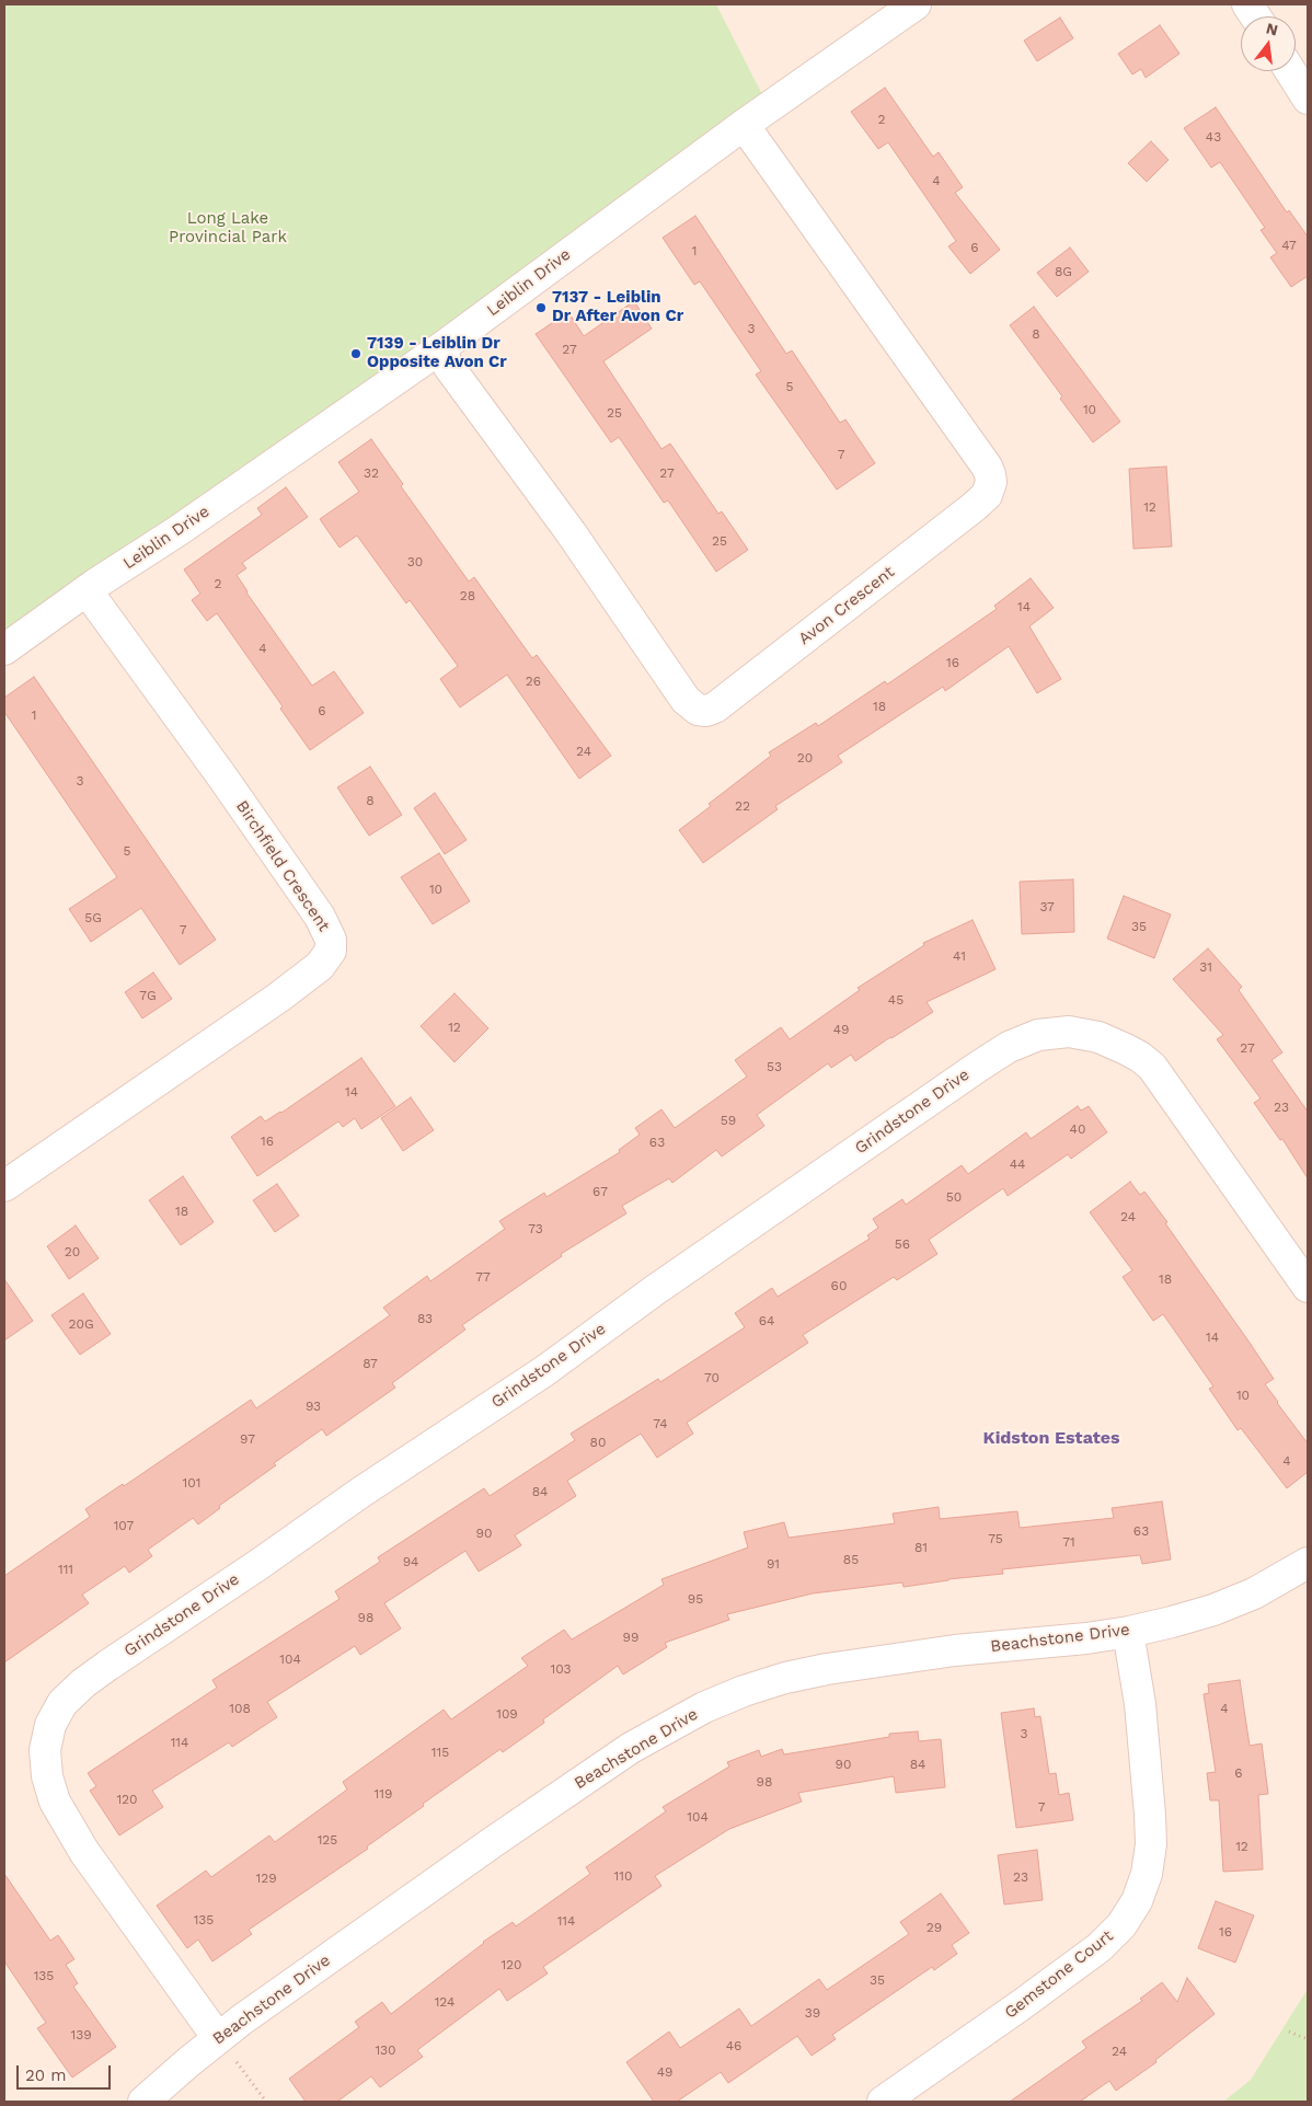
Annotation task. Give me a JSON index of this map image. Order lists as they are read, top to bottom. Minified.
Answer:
{"streets":{"street":["Leiblin Drive","Avon Crescent","Birchfield Crescent","Grindstone Drive","Beachstone Drive","Gemstone Court"]},"crossings":[["Leiblin Drive","Avon Crescent"],["Leiblin Drive","Birchfield Crescent"],["Grindstone Drive","Beachstone Drive"],["Beachstone Drive","Gemstone Court"]],"districts":["Kidston Estates"],"parks":["Long Lake Provincial Park"],"places":["7137 - Leiblin Dr After Avon Cr","7139 - Leiblin Dr Opposite Avon Cr"],"house_numbers":["2","43","4","47","6","1","8G","3","8","27","5","10","25","7","32","27","12","25","30","2","28","14","4","16","26","18","6","1","24","20","3","8","22","5","10","37","5G","35","7","41","31","7G","45","12","49","27","53","14","23","59","40","16","63","44","67","50","18","24","73","56","20","77","18","60","83","64","20G","14","87","70","10","93","74","97","80","4","101","84","107","63","90","75","71","81","85","94","91","111","95","98","99","104","103","108","4","109","3","114","115","90","84","6","98","119","120","7","104","125","12","110","23","129","135","114","29","16","120","135","35","124","39","139","46","130","24","49"],"scale_bar":"20 m","north":"top"}
